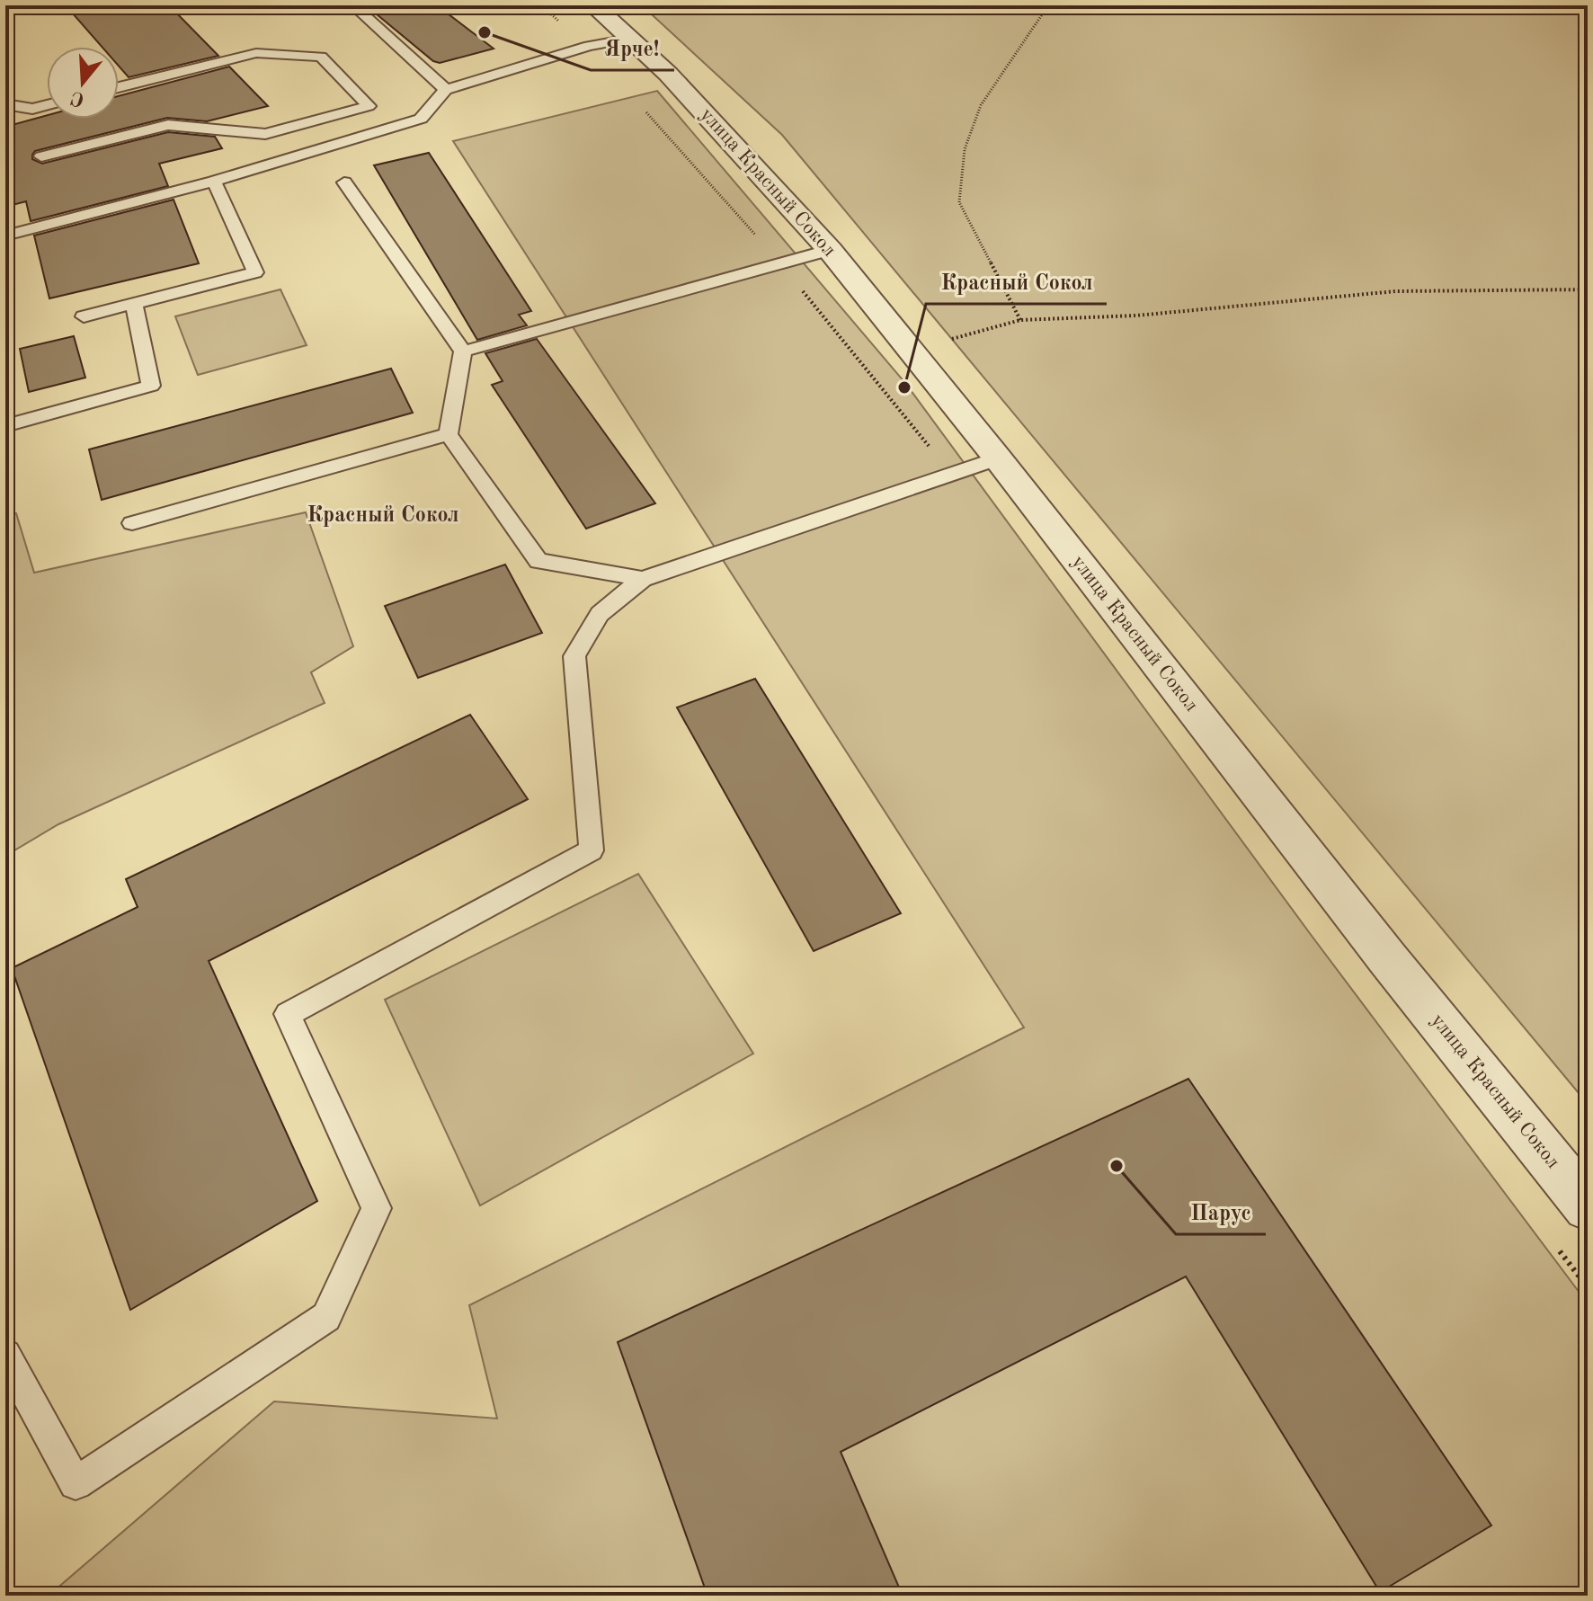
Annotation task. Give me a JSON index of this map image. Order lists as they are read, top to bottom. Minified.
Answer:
{"streets":{"street":["улица Красный Сокол"]},"districts":["Красный Сокол"],"places":["Ярче!","Красный Сокол","Парус"],"north":"bottom"}
